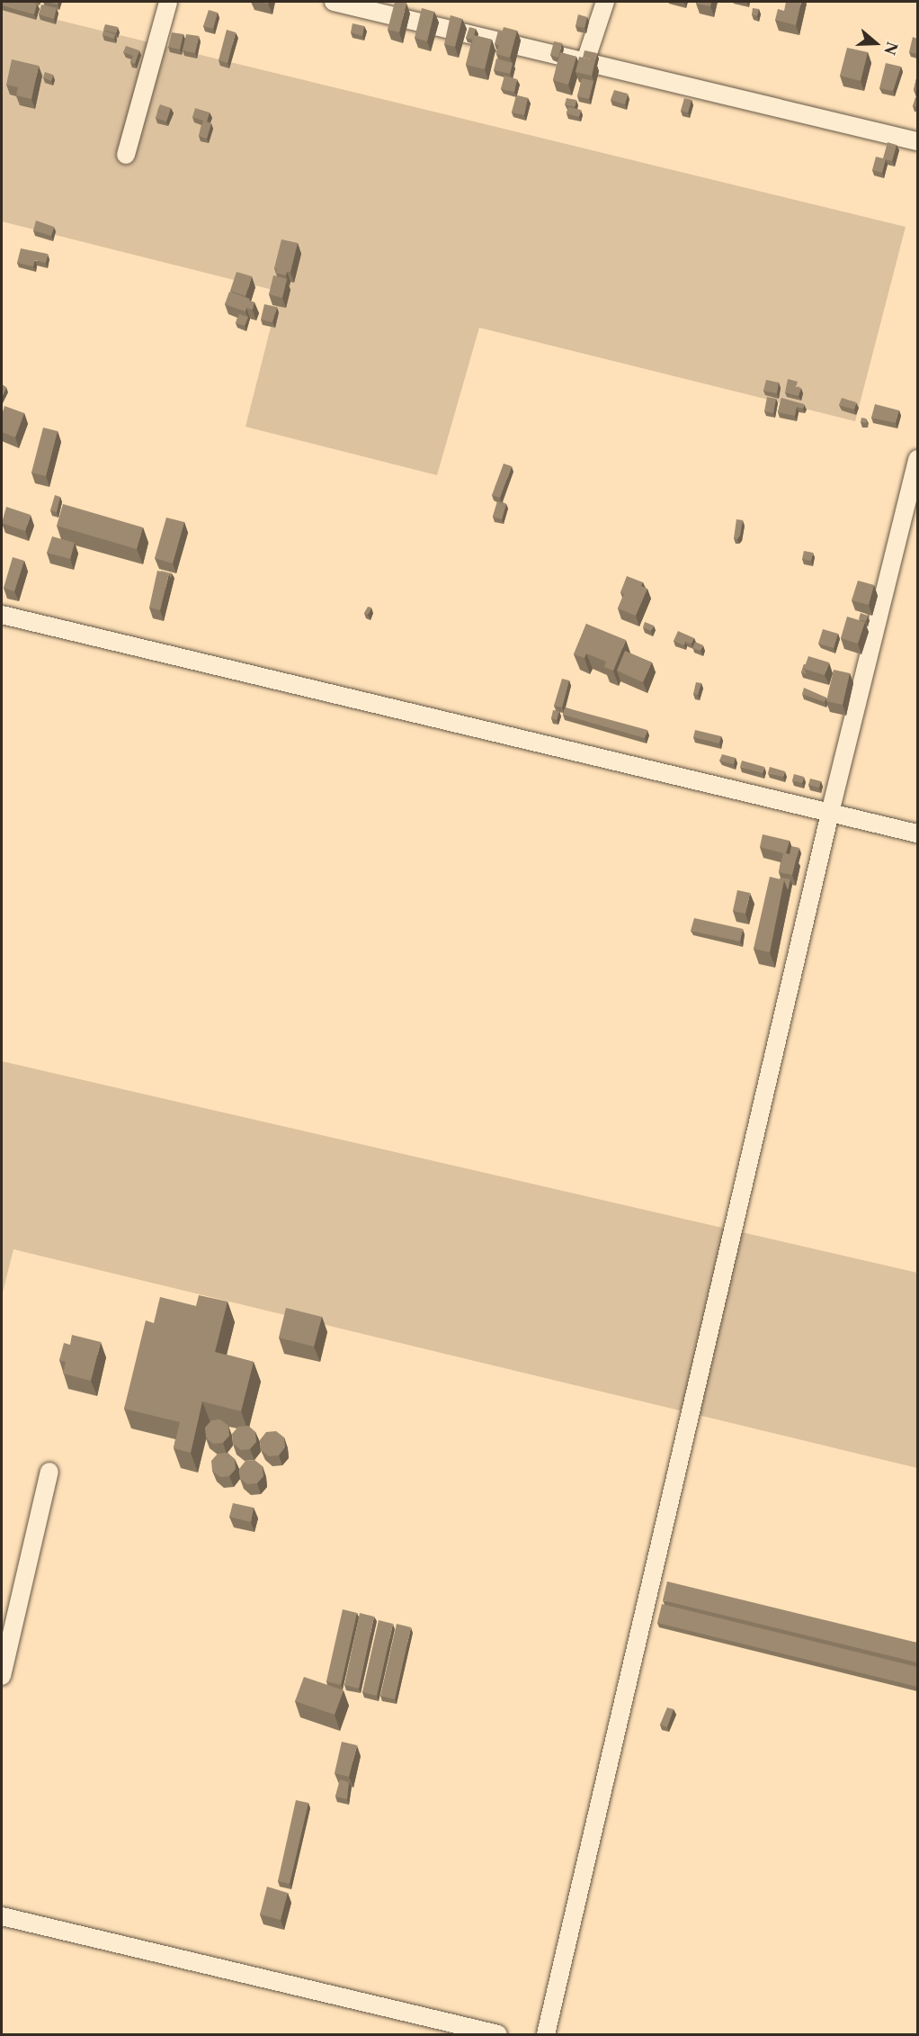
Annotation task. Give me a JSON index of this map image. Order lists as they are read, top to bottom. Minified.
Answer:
{"north":"right"}
